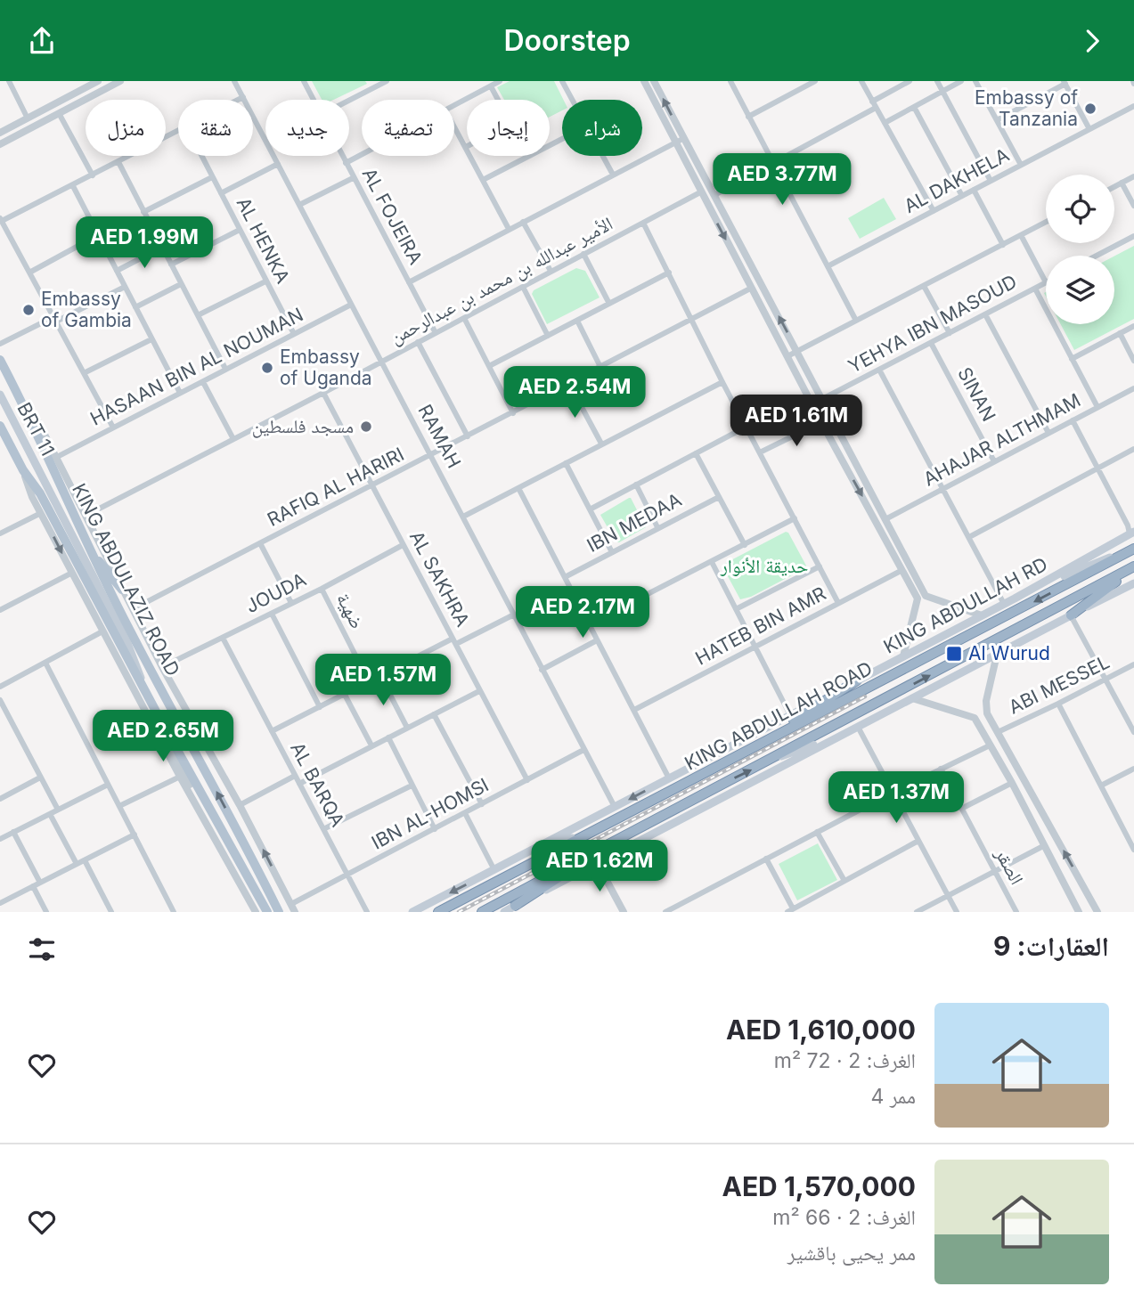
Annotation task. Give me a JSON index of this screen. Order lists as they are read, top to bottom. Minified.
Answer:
{"streets":{"highway":["KING ABDULLAH ROAD"],"main road":["BRT 11","KING ABDULAZIZ ROAD","KING ABDULLAH RD"],"street":["AL DAKHELA","AL FOJEIRA","AL HENKA","الأمير عبدالله بن محمد بن عبدالرحمن","YEHYA IBN MASOUD","HASAAN BIN AL NOUMAN","SINAN","RAMAH","AHAJAR ALTHMAM","RAFIQ AL HARIRI","IBN MEDAA","AL SAKHRA","JOUDA","ضهية","HATEB BIN AMR","ABI MESSEL","AL BARQA","IBN AL-HOMSI","الصقر"]},"crossings":[["AL FOJEIRA","الأمير عبدالله بن محمد بن عبدالرحمن"],["AL HENKA","HASAAN BIN AL NOUMAN"],["الأمير عبدالله بن محمد بن عبدالرحمن","RAMAH"],["الأمير عبدالله بن محمد بن عبدالرحمن","AL SAKHRA"],["YEHYA IBN MASOUD","SINAN"],["HASAAN BIN AL NOUMAN","RAMAH"],["SINAN","AHAJAR ALTHMAM"],["BRT 11","KING ABDULAZIZ ROAD"],["RAMAH","RAFIQ AL HARIRI"],["RAMAH","KING ABDULLAH RD"],["RAMAH","IBN AL-HOMSI"],["RAFIQ AL HARIRI","AL SAKHRA"],["AL SAKHRA","JOUDA"],["AL SAKHRA","IBN AL-HOMSI"],["JOUDA","ضهية"],["JOUDA","AL BARQA"],["AL BARQA","IBN AL-HOMSI"]],"parks":["حديقة الأنوار"],"places":{"other":["Embassy of Tanzania","Embassy of Gambia","Embassy of Uganda","مسجد فلسطين"],"transit":["Al Wurud"]},"page":{"header":"Doorstep","chip":["شراء","إيجار","تصفية","جديد","شقة","منزل"],"price":["AED 3.77M","AED 1.99M","AED 2.54M","AED 1.61M","AED 2.17M","AED 1.57M","AED 2.65M","AED 1.37M","AED 1.62M"],"heading":"العقارات: 9","list":[{"name":"AED 1,610,000","note":"الغرف: 2 · 72 m² · ممر 4"},{"name":"AED 1,570,000","note":"الغرف: 2 · 66 m² · ممر يحيى باقشير"}]}}
